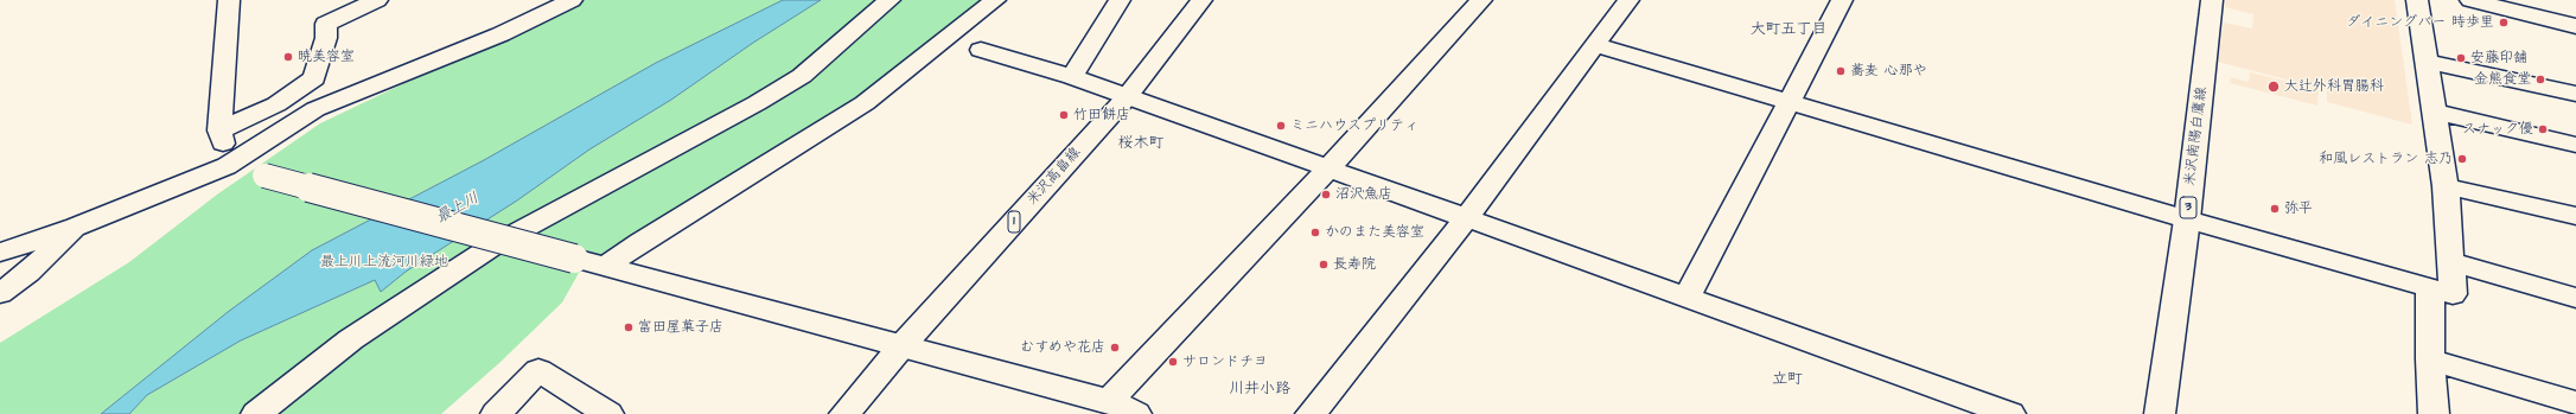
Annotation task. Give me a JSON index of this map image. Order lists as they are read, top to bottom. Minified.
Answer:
{"streets":{"street":["米沢南陽白鷹線","米沢高畠線","3","1"]},"districts":["大町五丁目","桜木町","立町","川井小路"],"water":["最上川"],"parks":["最上川上流河川緑地"],"places":["ダイニングバー 時歩里","暁美容室","安藤印舗","蕎麦 心那や","金熊食堂","大辻外科胃腸科","竹田餅店","ミニハウスプリティ","スナック優","和風レストラン 志乃","沼沢魚店","弥平","かのまた美容室","長寿院","富田屋菓子店","むすめや花店","サロンドチヨ"]}
